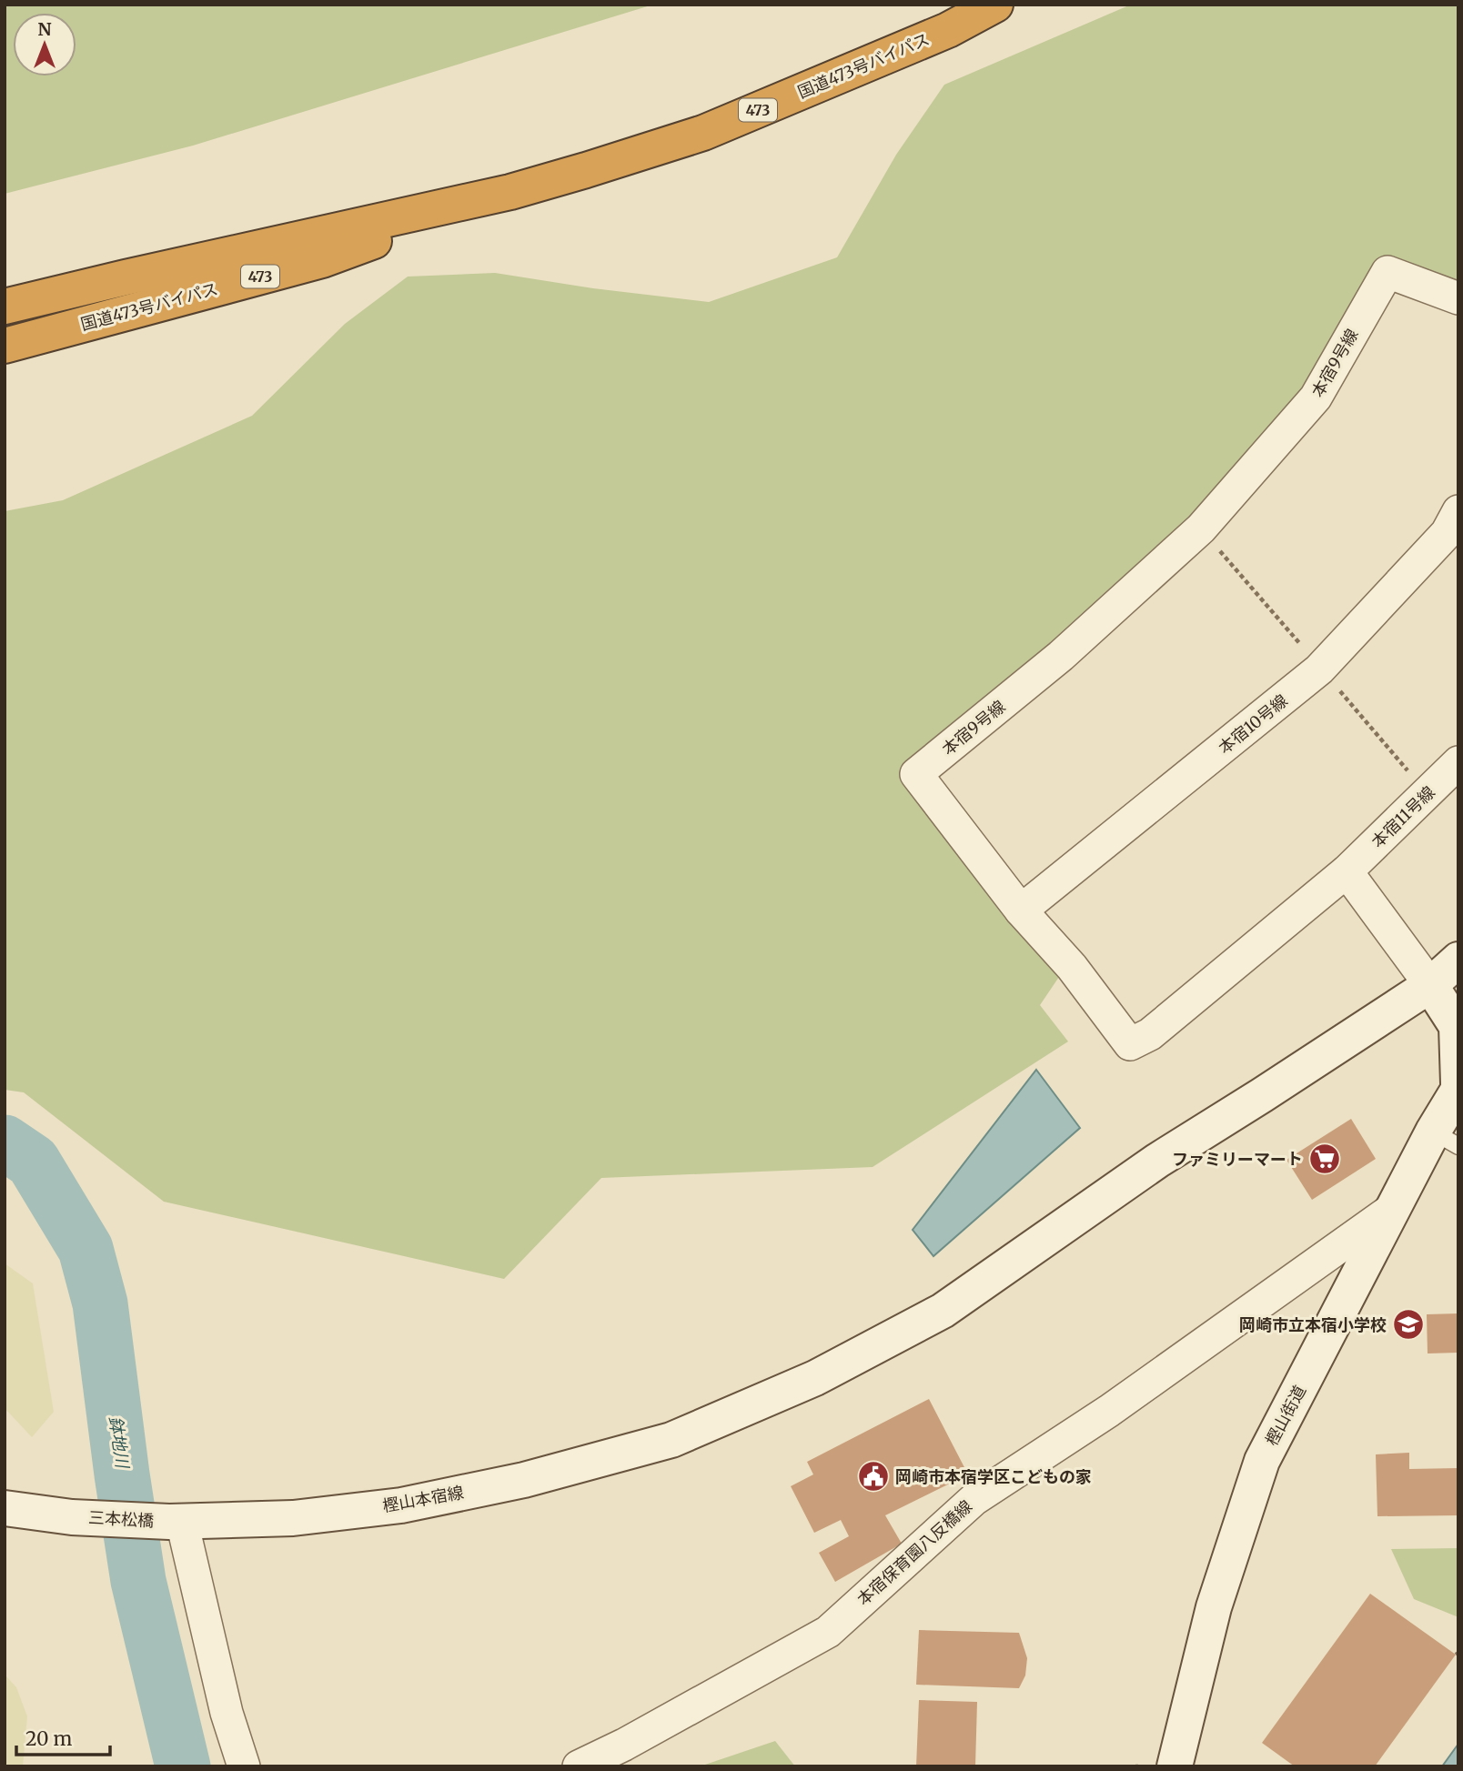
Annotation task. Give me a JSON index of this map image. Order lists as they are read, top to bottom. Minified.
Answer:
{"streets":{"highway":["国道473号バイパス","473"],"street":["本宿9号線","本宿10号線","本宿11号線","樫山街道","樫山本宿線","三本松橋","本宿保育園八反橋線"]},"crossings":[["本宿9号線","本宿10号線"],["本宿9号線","本宿11号線"],["樫山街道","本宿保育園八反橋線"],["樫山本宿線","三本松橋"]],"water":["鉢地川"],"places":{"supermarket":["ファミリーマート"],"school or university":["岡崎市立本宿小学校"],"public building":["岡崎市本宿学区こどもの家"]},"scale_bar":"20 m","north":"top"}
